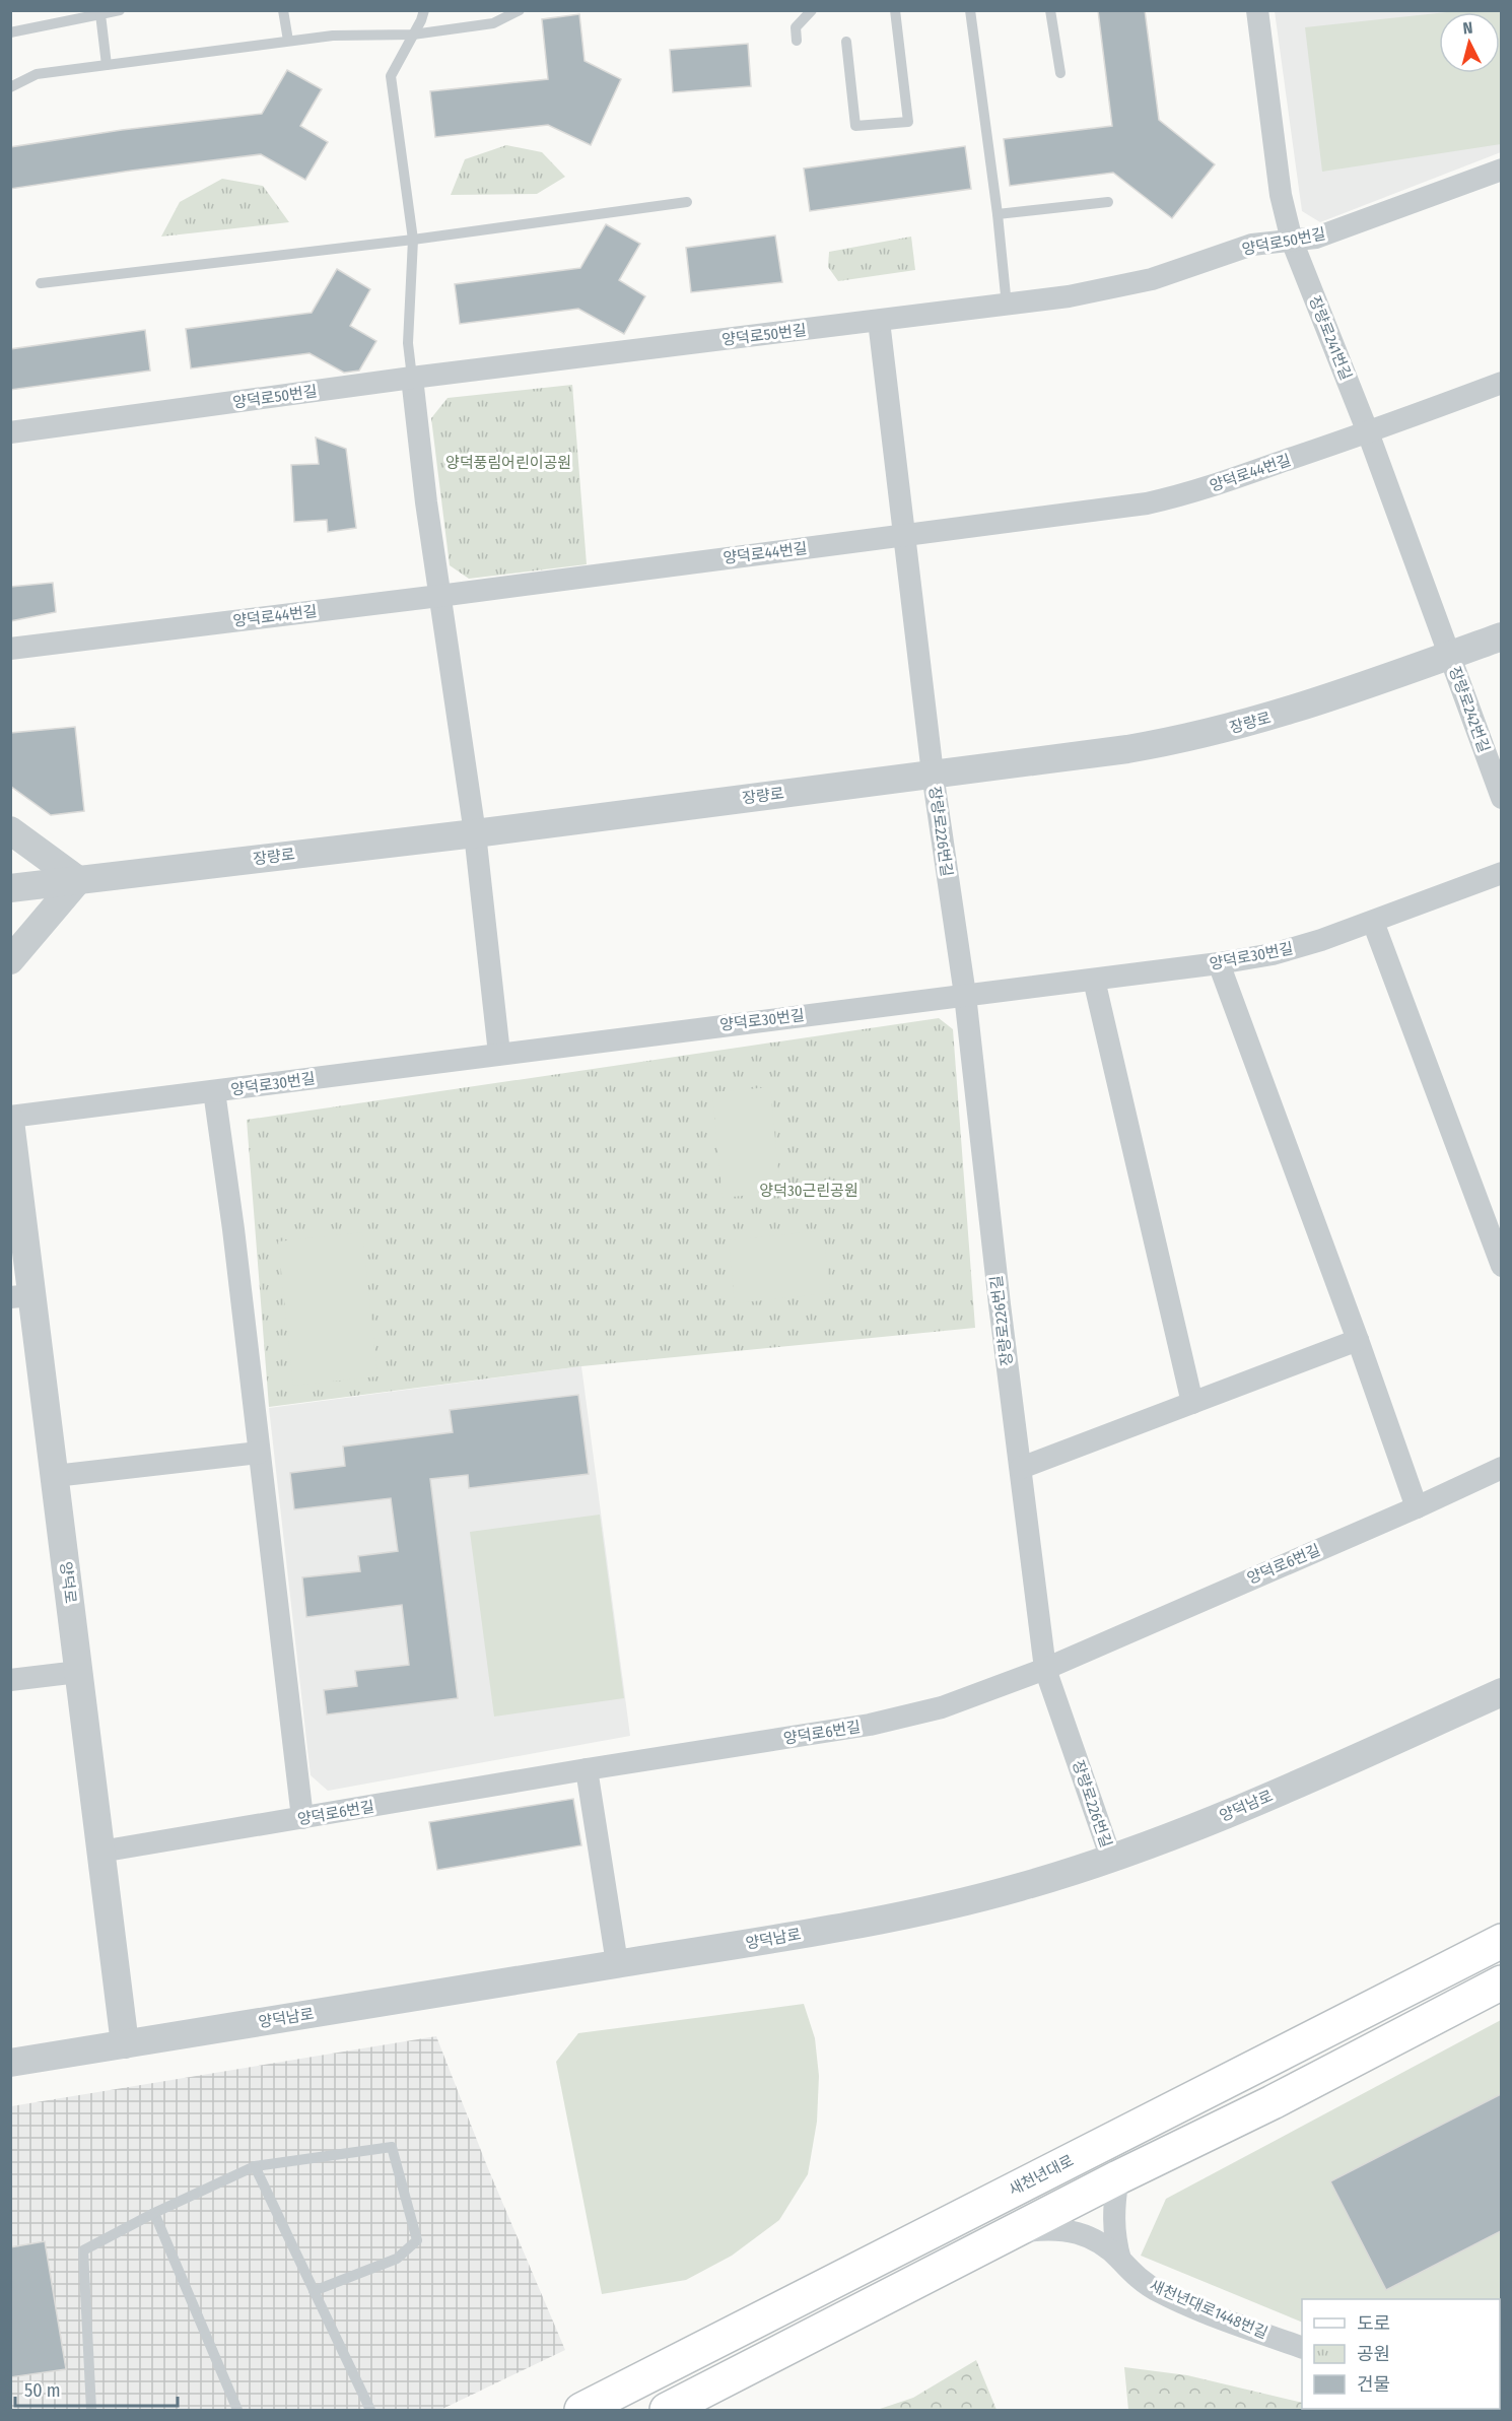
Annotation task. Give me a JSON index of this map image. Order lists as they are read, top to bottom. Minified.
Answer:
{"streets":{"main road":["새천년대로"],"street":["양덕로50번길","장량로241번길","양덕로44번길","장량로242번길","장량로","장량로226번길","양덕로30번길","양덕로6번길","양덕로","양덕남로","새천년대로1448번길"]},"crossings":[["양덕로50번길","장량로241번길"],["양덕로50번길","장량로226번길"],["장량로241번길","양덕로44번길"],["장량로241번길","장량로242번길"],["장량로241번길","장량로"],["양덕로44번길","장량로226번길"],["장량로242번길","장량로"],["장량로","장량로226번길"],["장량로226번길","양덕로30번길"],["장량로226번길","양덕로6번길"],["장량로226번길","양덕남로"],["양덕로30번길","양덕로"],["양덕로6번길","양덕로"],["양덕로","양덕남로"]],"parks":["양덕풍림어린이공원","양덕30근린공원"],"legend":["도로","공원","건물"],"scale_bar":"50 m","north":"top"}
